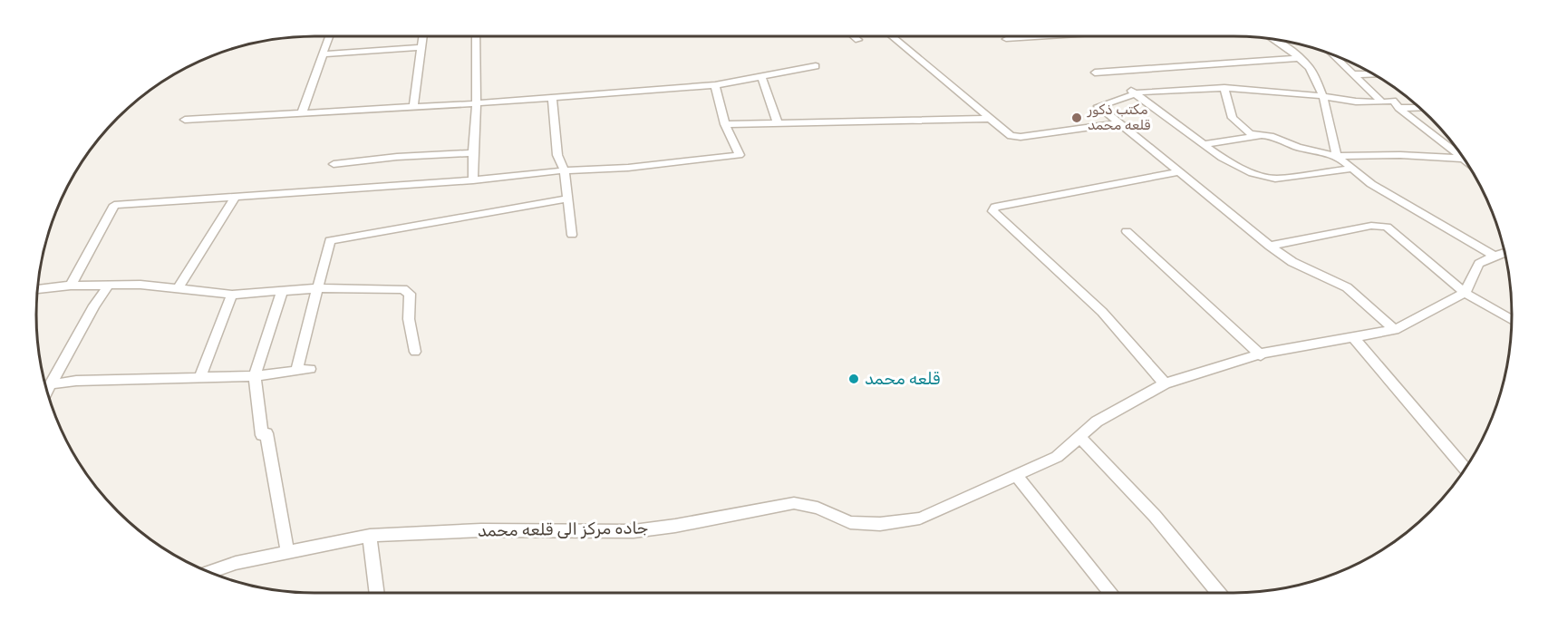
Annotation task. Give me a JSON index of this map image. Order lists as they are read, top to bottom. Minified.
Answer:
{"streets":{"street":["جاده مرکز الی قلعه محمد"]},"places":["مکتب ذکور قلعه محمد","قلعه محمد"]}
